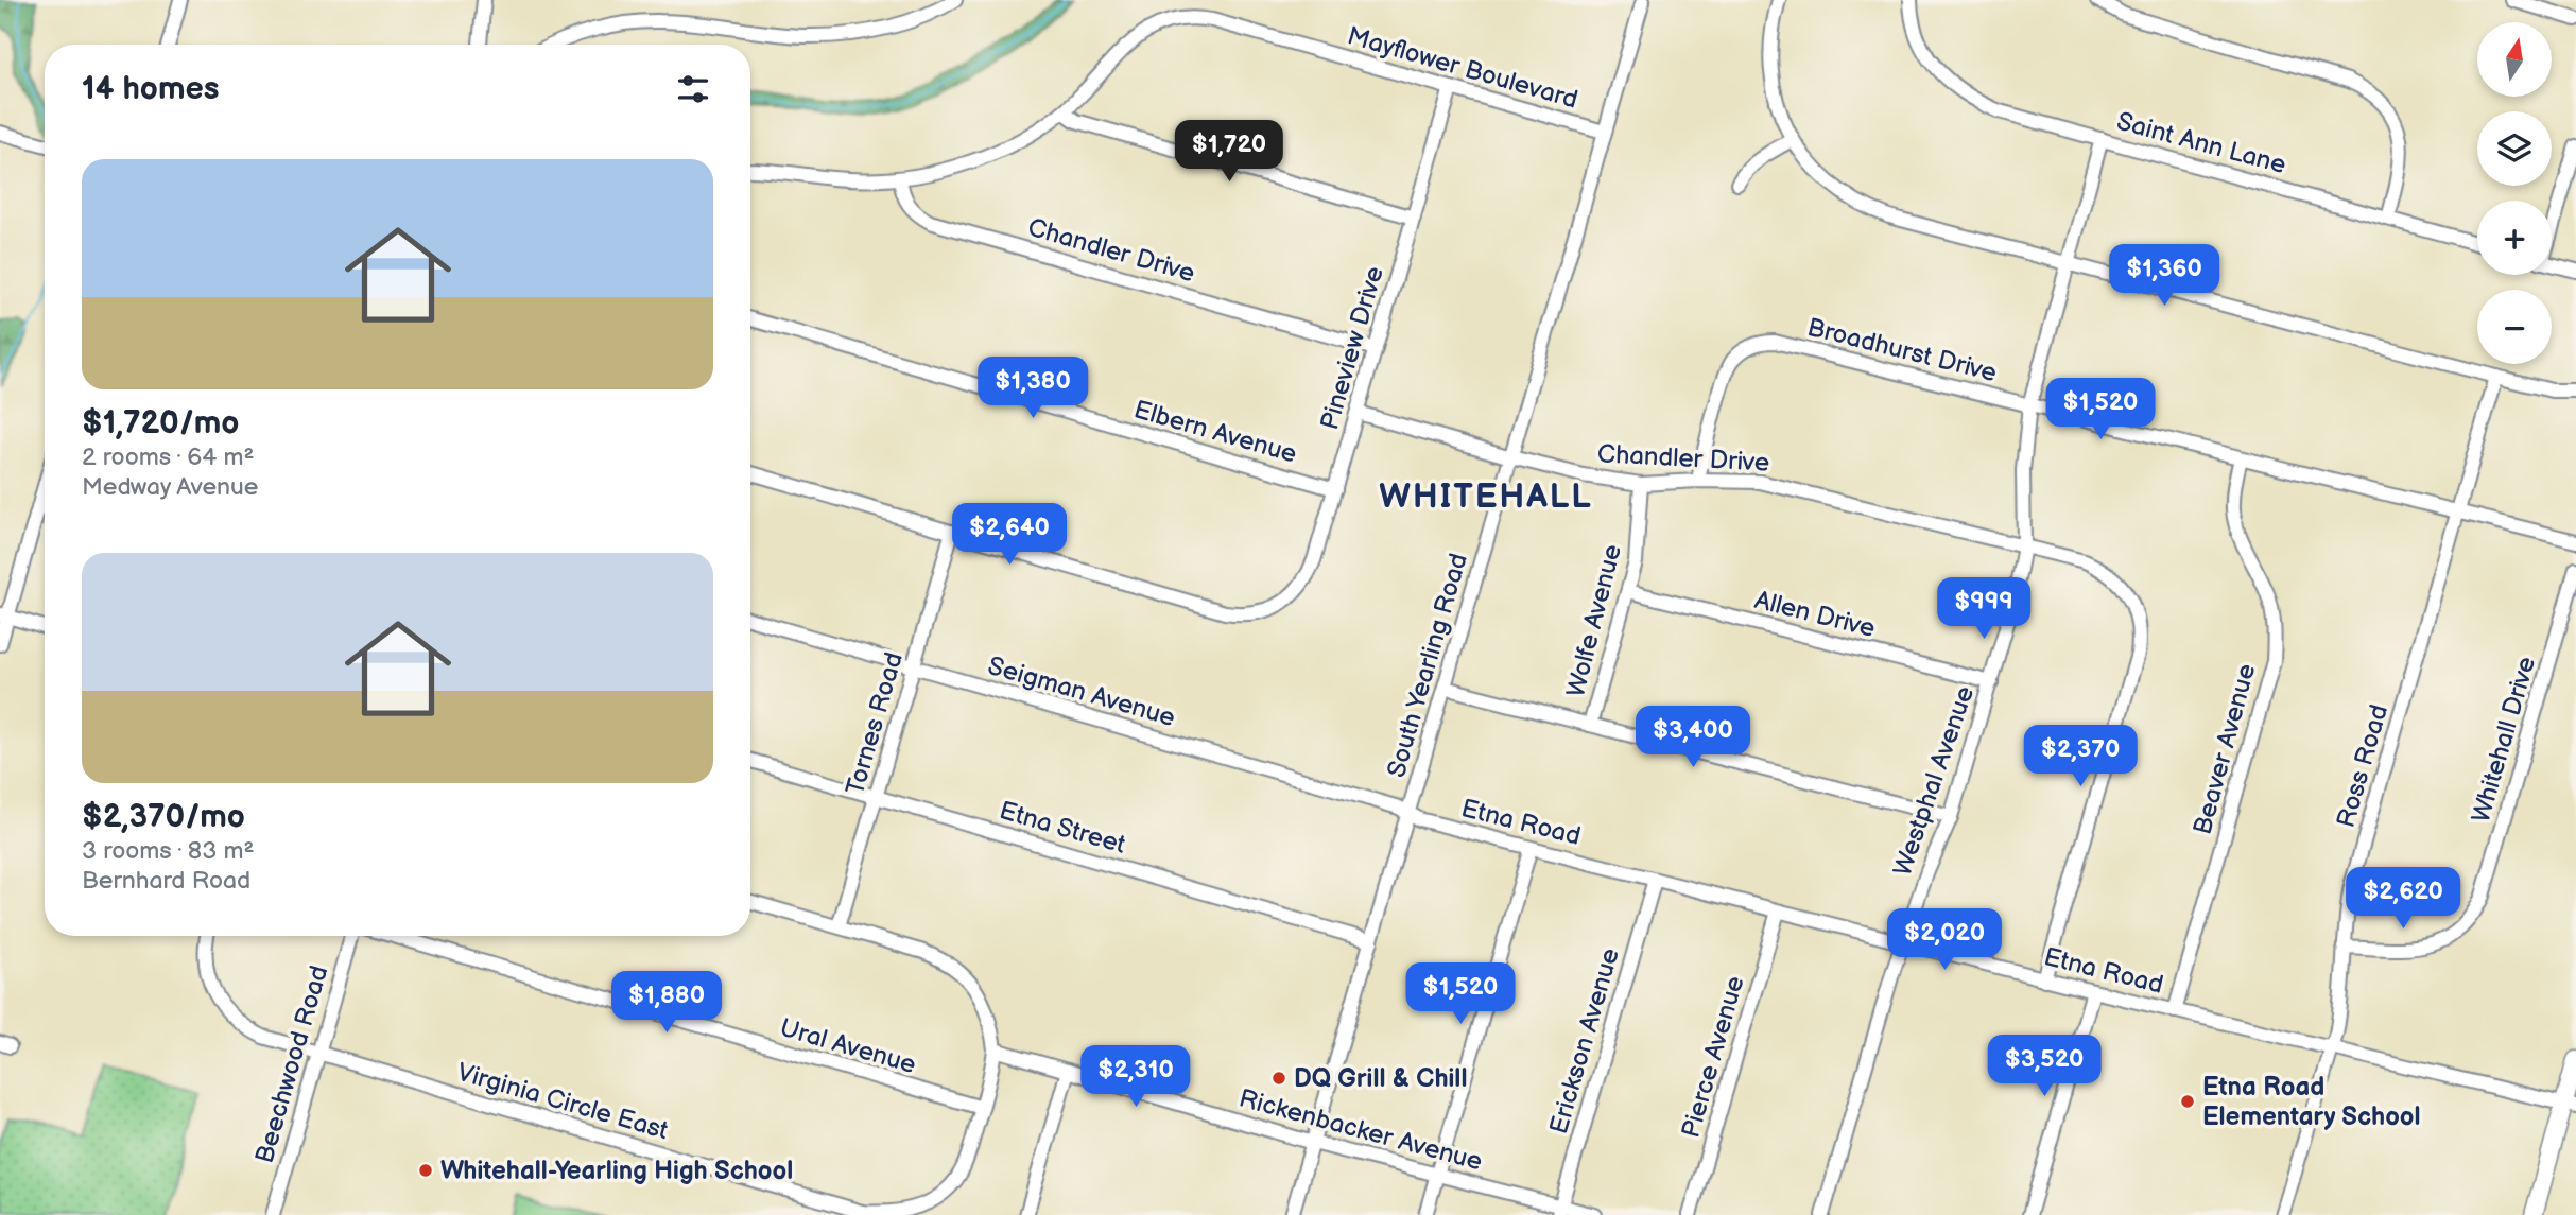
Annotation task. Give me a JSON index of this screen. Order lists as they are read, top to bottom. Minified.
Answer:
{"streets":{"street":["Mayflower Boulevard","Saint Ann Lane","Chandler Drive","Pineview Drive","Broadhurst Drive","Elbern Avenue","Allen Drive","Wolfe Avenue","South Yearling Road","Seigman Avenue","Tornes Road","Whitehall Drive","Beaver Avenue","Ross Road","Westphal Avenue","Etna Road","Etna Street","Erickson Avenue","Ural Avenue","Pierce Avenue","Beechwood Road","Virginia Circle East","Rickenbacker Avenue"]},"crossings":[["Mayflower Boulevard","Chandler Drive"],["Mayflower Boulevard","Pineview Drive"],["Mayflower Boulevard","South Yearling Road"],["Saint Ann Lane","Westphal Avenue"],["Chandler Drive","Pineview Drive"],["Chandler Drive","Broadhurst Drive"],["Chandler Drive","Wolfe Avenue"],["Chandler Drive","South Yearling Road"],["Chandler Drive","Westphal Avenue"],["Chandler Drive","Etna Road"],["Pineview Drive","Elbern Avenue"],["Pineview Drive","Tornes Road"],["Broadhurst Drive","Beaver Avenue"],["Broadhurst Drive","Ross Road"],["Broadhurst Drive","Westphal Avenue"],["Allen Drive","Wolfe Avenue"],["Allen Drive","Westphal Avenue"],["South Yearling Road","Seigman Avenue"],["South Yearling Road","Etna Road"],["South Yearling Road","Etna Street"],["South Yearling Road","Rickenbacker Avenue"],["Seigman Avenue","Tornes Road"],["Seigman Avenue","Etna Road"],["Tornes Road","Etna Street"],["Whitehall Drive","Ross Road"],["Beaver Avenue","Etna Road"],["Ross Road","Etna Road"],["Westphal Avenue","Etna Road"],["Etna Road","Erickson Avenue"],["Etna Road","Pierce Avenue"],["Erickson Avenue","Rickenbacker Avenue"],["Ural Avenue","Virginia Circle East"],["Beechwood Road","Virginia Circle East"],["Virginia Circle East","Rickenbacker Avenue"]],"districts":["WHITEHALL"],"places":["DQ Grill & Chill","Etna Road Elementary School","Whitehall-Yearling High School"],"north":"top","page":{"map_buttons":["+","−"],"heading":"14 homes","price":["$1,720","$1,360","$1,380","$1,520","$2,640","$999","$3,400","$2,370","$2,620","$2,020","$1,520","$1,880","$3,520","$2,310"],"list":[{"name":"$1,720/mo","note":"2 rooms · 64 m² · Medway Avenue"},{"name":"$2,370/mo","note":"3 rooms · 83 m² · Bernhard Road"}]}}
